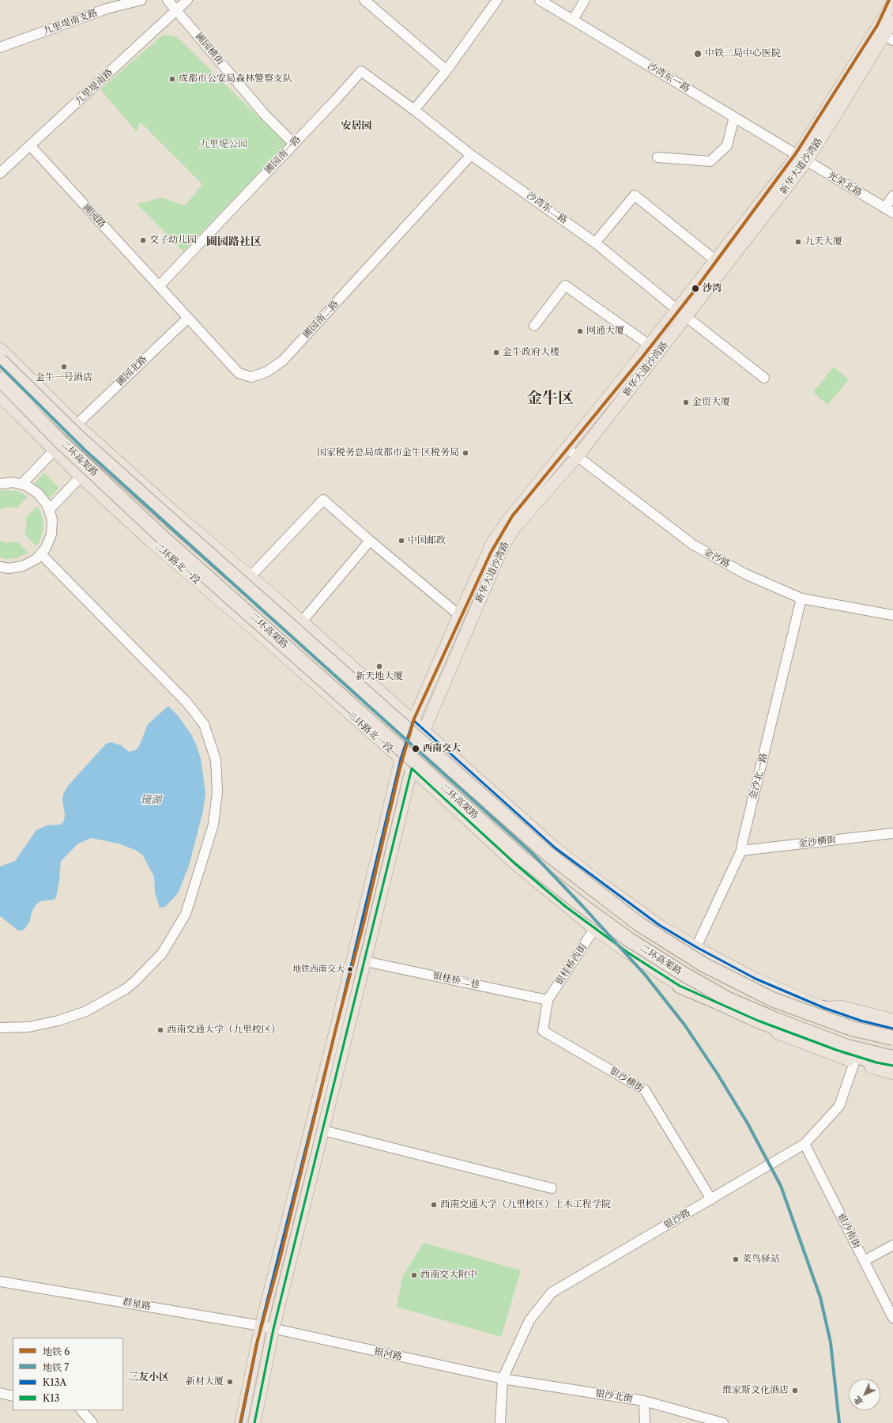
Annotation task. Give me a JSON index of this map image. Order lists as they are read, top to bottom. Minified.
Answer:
{"streets":{"highway":["二环高架路"],"main road":["新华大道沙湾路","二环路北一段"],"street":["九里堤南支路","圃园横街","沙湾东一路","九里堤南路","圃园南一路","光荣北路","沙湾东二路","圃园路","圃园南二路","圃园北路","金沙路","金沙北一路","金沙横街","银桂桥西街","银桂桥二巷","银沙横街","银沙路","银沙南街","群星路","银河路","银沙北街"]},"crossings":[["圃园横街","九里堤南路"],["圃园横街","圃园南一路"],["沙湾东一路","新华大道沙湾路"],["沙湾东一路","光荣北路"],["九里堤南路","圃园路"],["圃园南一路","沙湾东二路"],["圃园南一路","圃园路"],["圃园南一路","圃园南二路"],["新华大道沙湾路","光荣北路"],["新华大道沙湾路","沙湾东二路"],["新华大道沙湾路","金沙路"],["新华大道沙湾路","二环路北一段"],["新华大道沙湾路","银桂桥二巷"],["新华大道沙湾路","群星路"],["新华大道沙湾路","银河路"],["沙湾东二路","圃园南二路"],["圃园路","圃园南二路"],["圃园南二路","圃园北路"],["金沙路","金沙北一路"],["二环路北一段","银桂桥西街"],["二环路北一段","银沙路"],["金沙北一路","金沙横街"],["银桂桥西街","银桂桥二巷"],["银桂桥西街","银沙横街"],["银桂桥二巷","银沙横街"],["银沙横街","银沙路"],["银沙路","银沙南街"],["银沙路","银河路"],["银沙路","银沙北街"],["群星路","银河路"],["银河路","银沙北街"]],"districts":["安居园","圃园路社区","金牛区","三友小区"],"water":["镜湖"],"parks":["九里堤公园"],"places":["中铁二局中心医院","成都市公安局森林警察支队","交子幼儿园","九天大厦","沙湾","网通大厦","金牛政府大楼","金牛一号酒店","金贸大厦","国家税务总局成都市金牛区税务局","中国邮政","新天地大厦","西南交大","地铁西南交大","西南交通大学（九里校区）","西南交通大学（九里校区）土木工程学院","菜鸟驿站","西南交大附中","新材大厦","维家斯文化酒店"],"lines":["metro line 6","metro line 7","transit line K13A","transit line K13"],"legend":["地铁 6","地铁 7","K13A","K13"],"north":"bottom left"}
